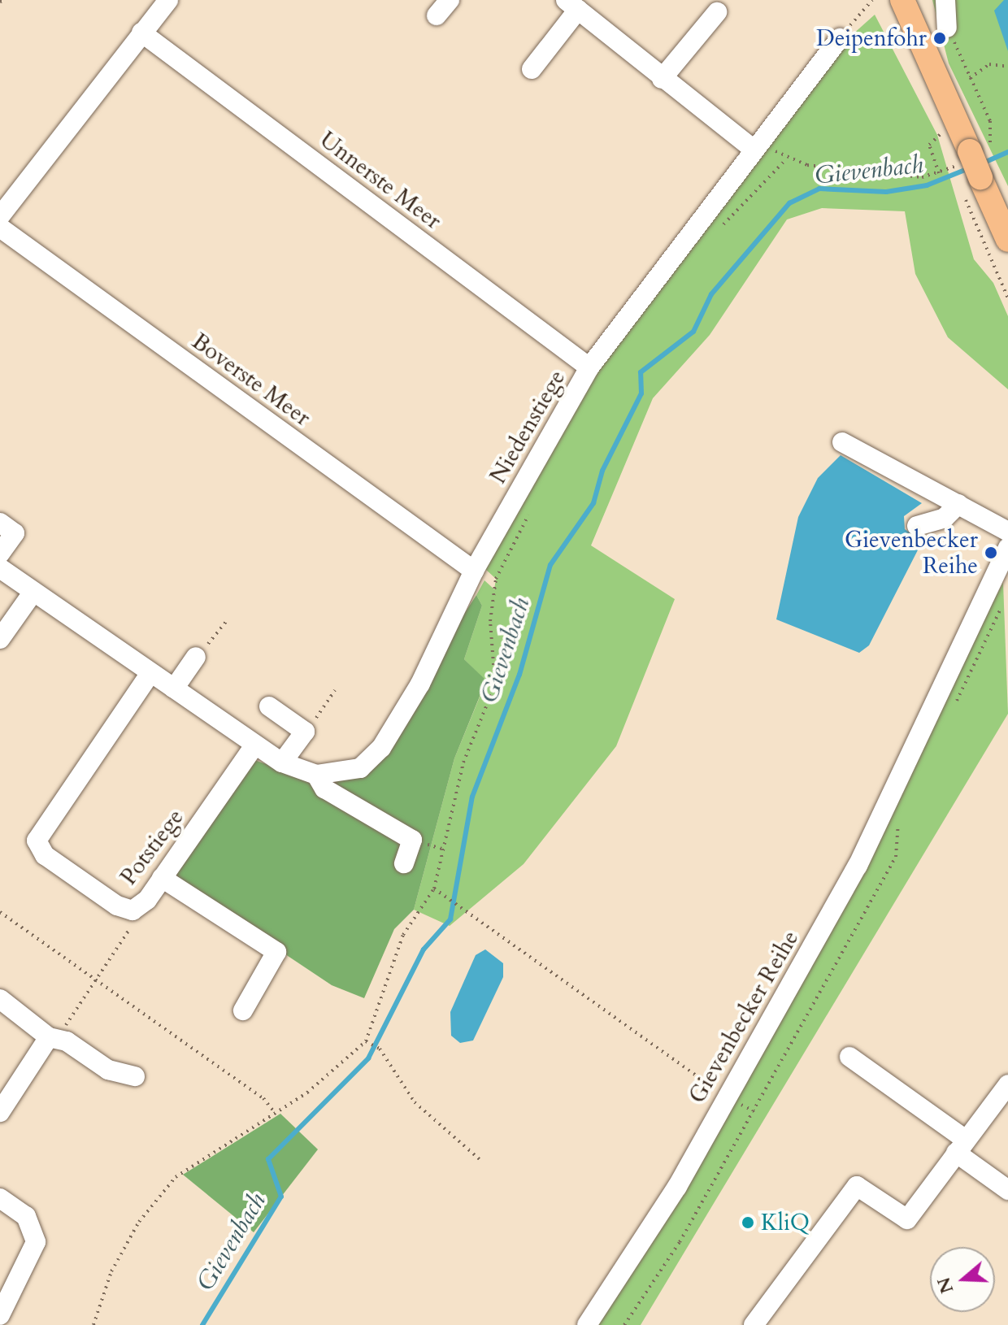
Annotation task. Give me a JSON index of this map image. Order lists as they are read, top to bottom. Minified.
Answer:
{"streets":{"street":["Unnerste Meer","Boverste Meer","Niedenstiege","Potstiege","Gievenbecker Reihe"]},"crossings":[["Unnerste Meer","Niedenstiege"],["Boverste Meer","Niedenstiege"],["Niedenstiege","Potstiege"]],"water":["Gievenbach"],"places":["Deipenfohr","Gievenbecker Reihe","KliQ"],"north":"left"}
